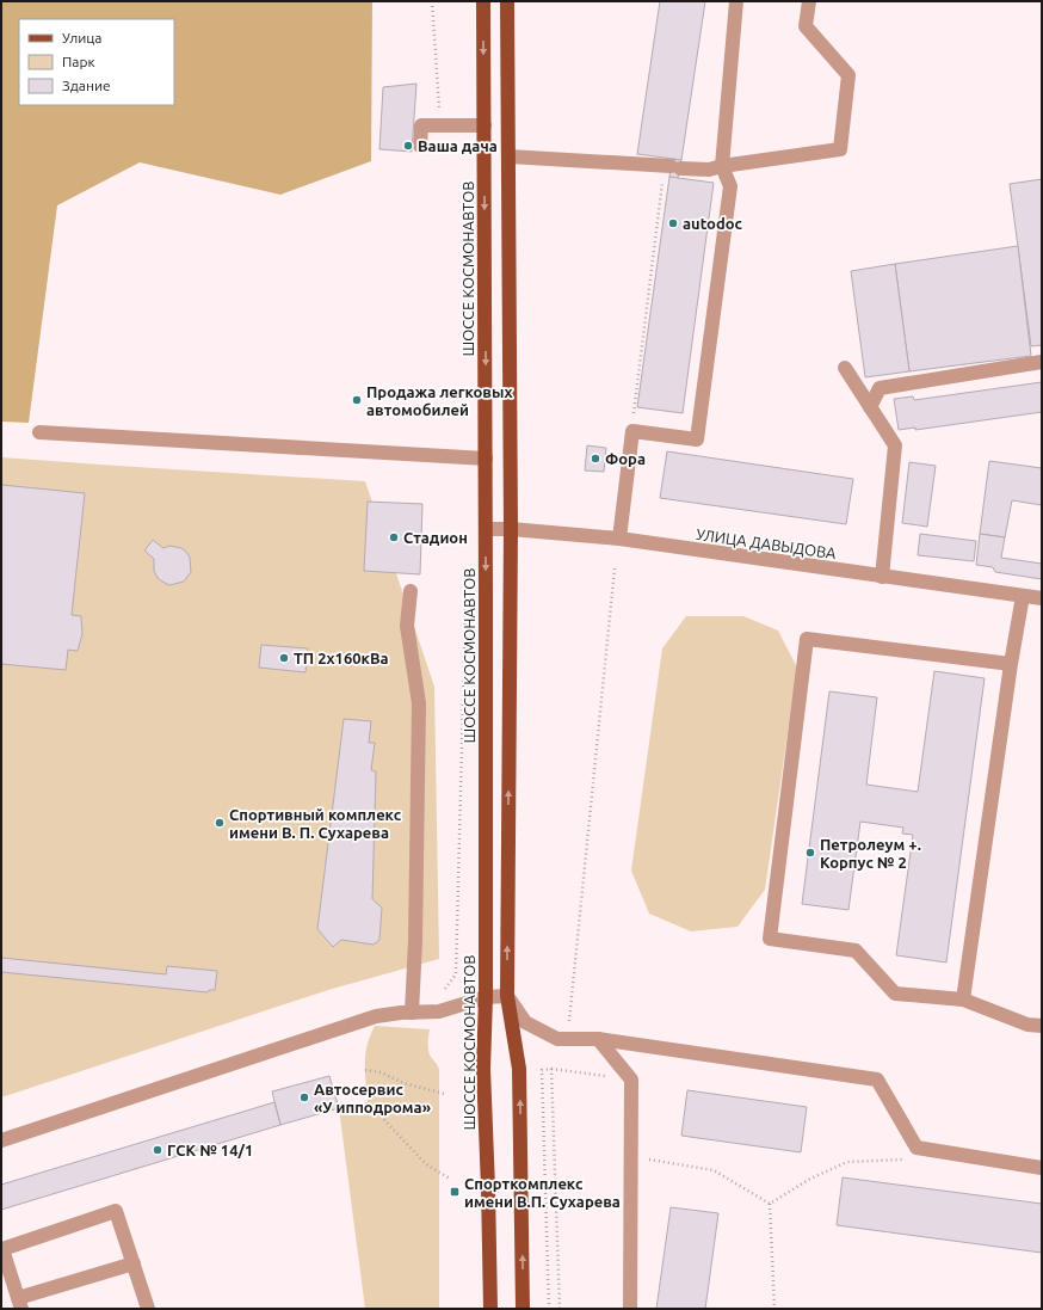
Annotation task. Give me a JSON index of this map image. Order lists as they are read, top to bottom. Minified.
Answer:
{"streets":{"main road":["ШОССЕ КОСМОНАВТОВ"],"street":["УЛИЦА ДАВЫДОВА"]},"crossings":[["ШОССЕ КОСМОНАВТОВ","УЛИЦА ДАВЫДОВА"]],"places":{"other":["Ваша дача","autodoc","Продажа легковых автомобилей","Фора","Стадион","ТП 2х160кВа","Спортивный комплекс имени В. П. Сухарева","Петролеум +. Корпус № 2","Автосервис «У ипподрома»","ГСК № 14/1"],"transit":["Спорткомплекс имени В.П. Сухарева"]},"legend":["Улица","Парк","Здание"]}
